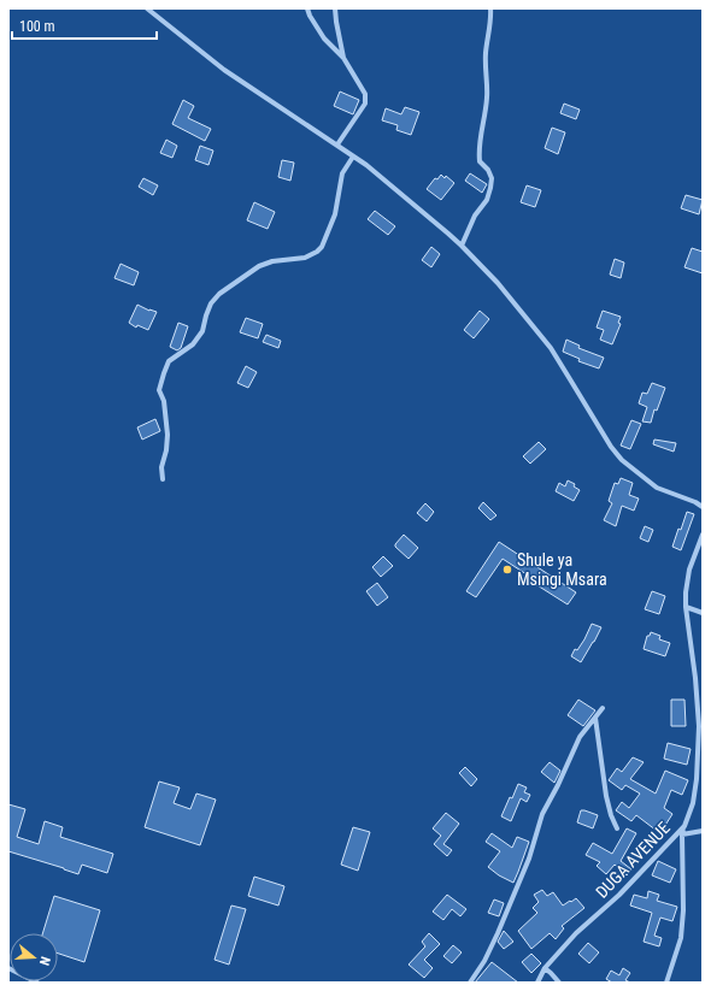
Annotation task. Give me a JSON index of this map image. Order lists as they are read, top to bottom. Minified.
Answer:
{"streets":{"street":["DUGA AVENUE"]},"places":["Shule ya Msingi Msara"],"scale_bar":"100 m","north":"right"}
